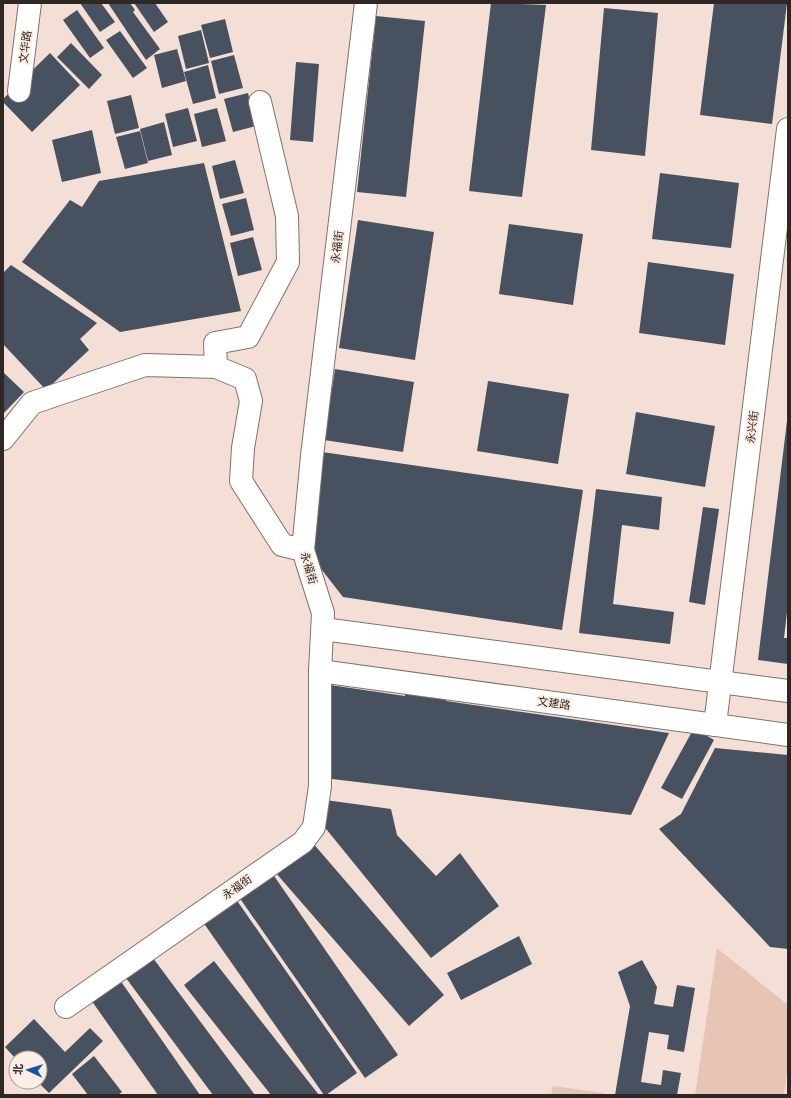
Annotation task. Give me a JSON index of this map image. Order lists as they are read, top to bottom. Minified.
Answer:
{"streets":{"street":["文华路","永福街","永兴街","文建路"]},"crossings":[["永福街","文建路"],["永兴街","文建路"]],"north":"left"}
